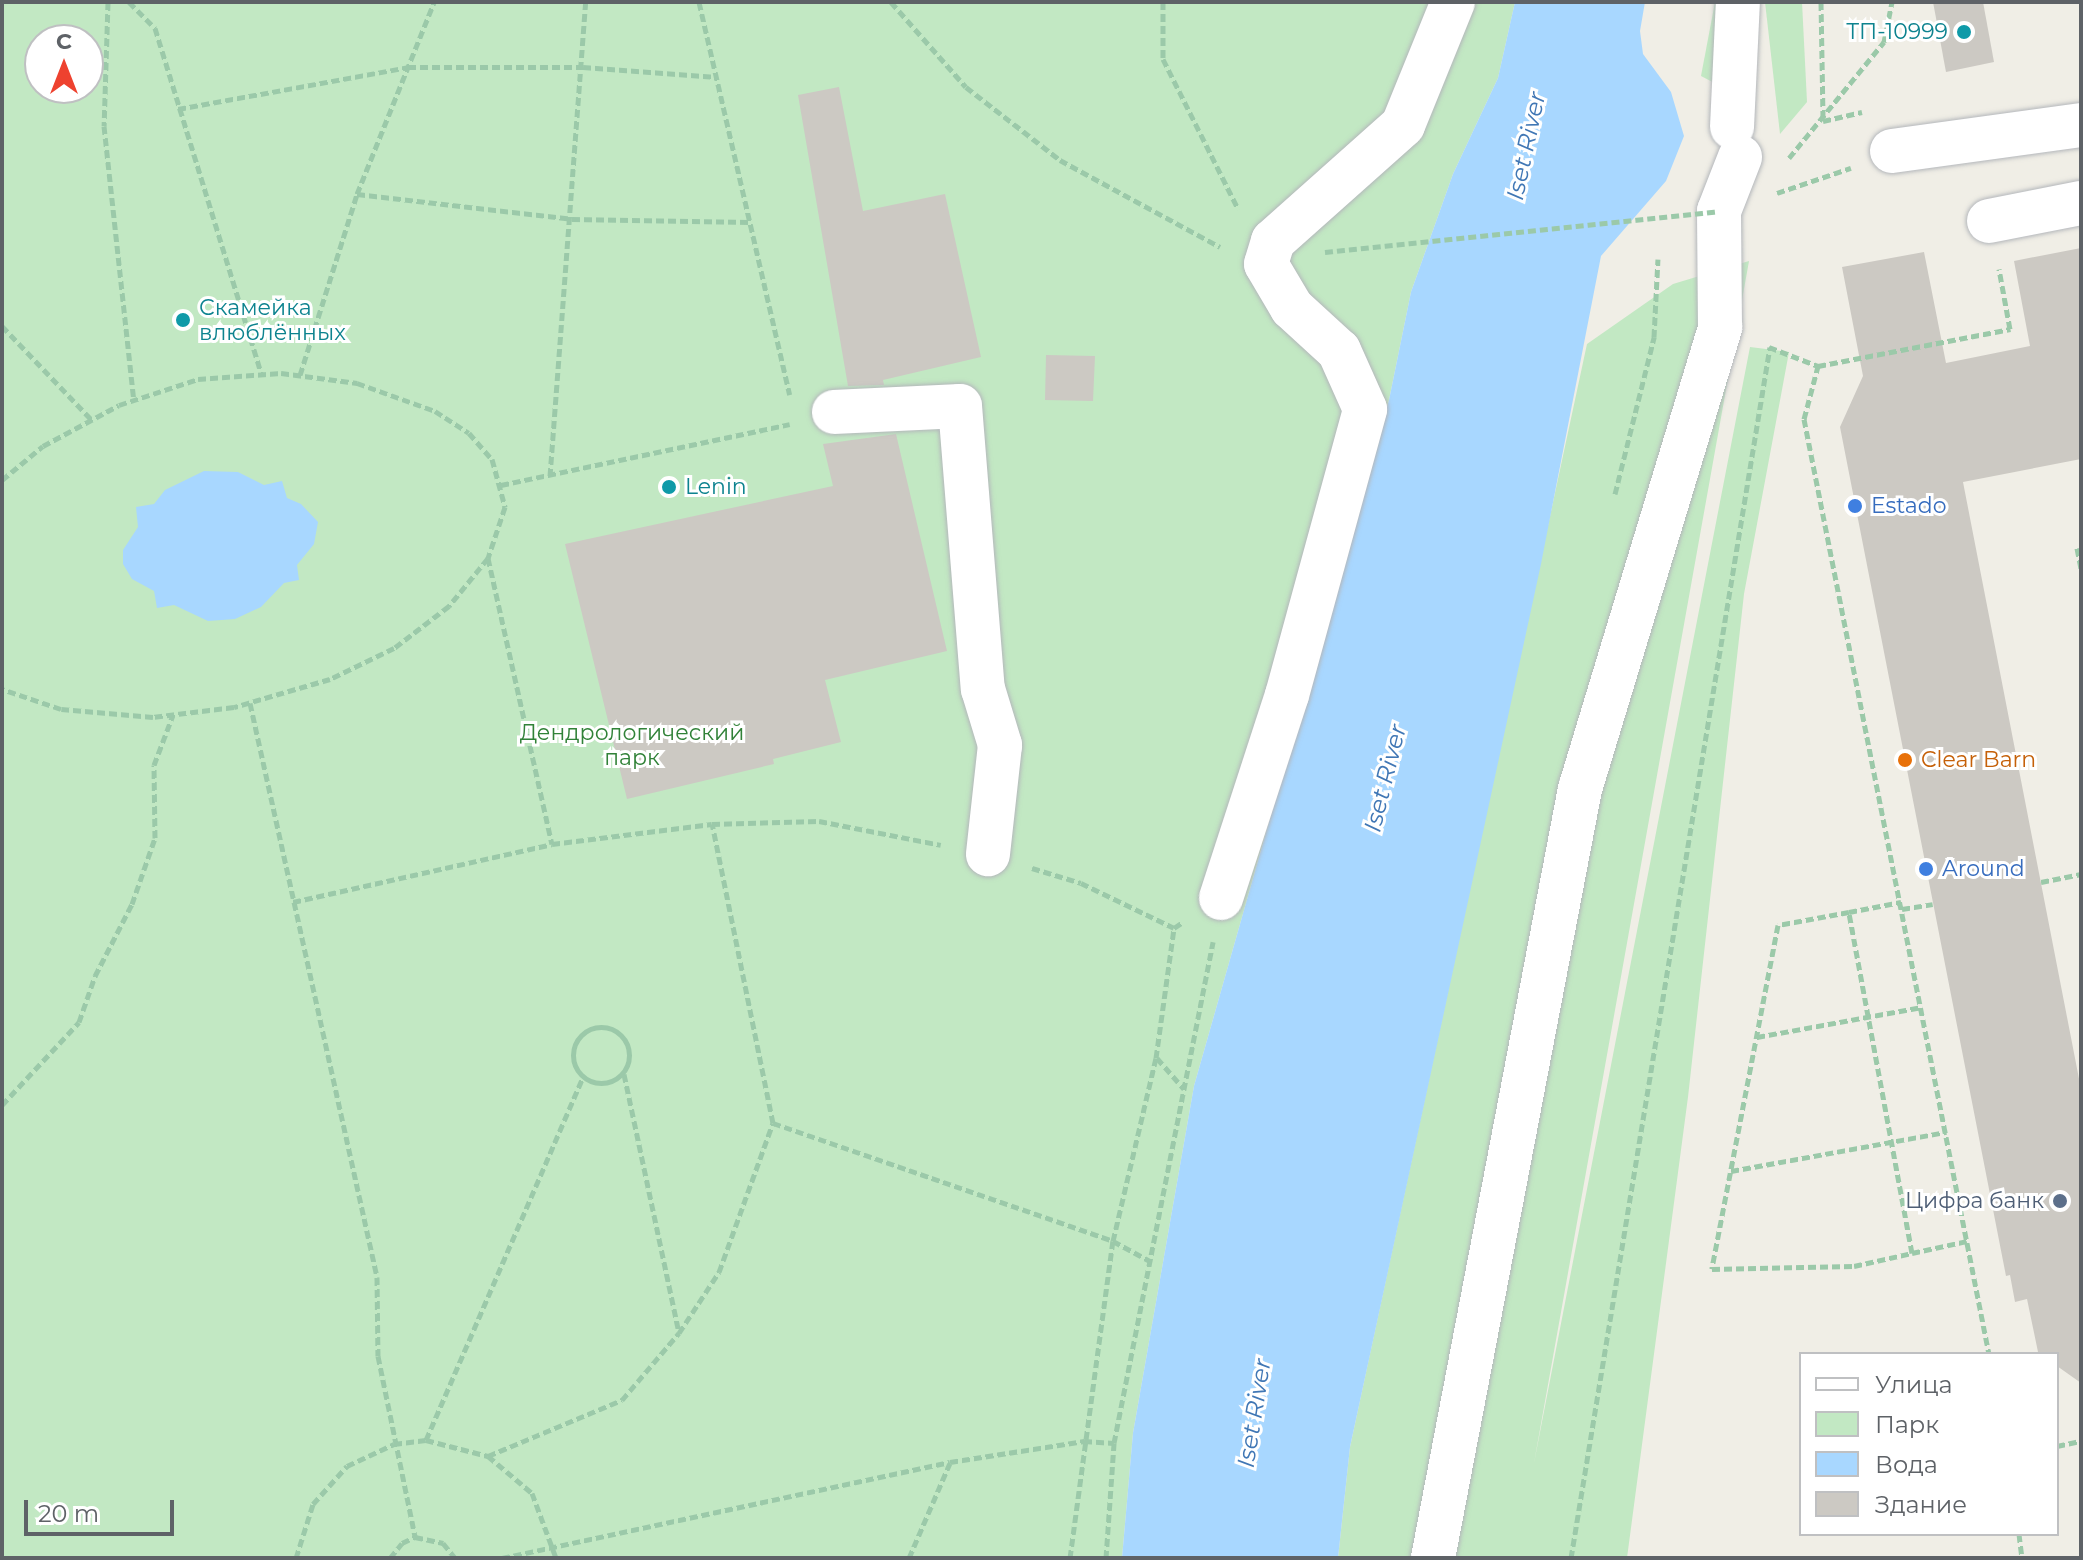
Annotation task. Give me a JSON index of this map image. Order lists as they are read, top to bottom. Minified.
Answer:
{"water":["Iset River"],"parks":["Дендрологический парк"],"places":["ТП-10999","Скамейка влюблённых","Lenin","Estado","Clear Barn","Around","Цифра банк"],"legend":["Улица","Парк","Вода","Здание"],"scale_bar":"20 m","north":"top"}
